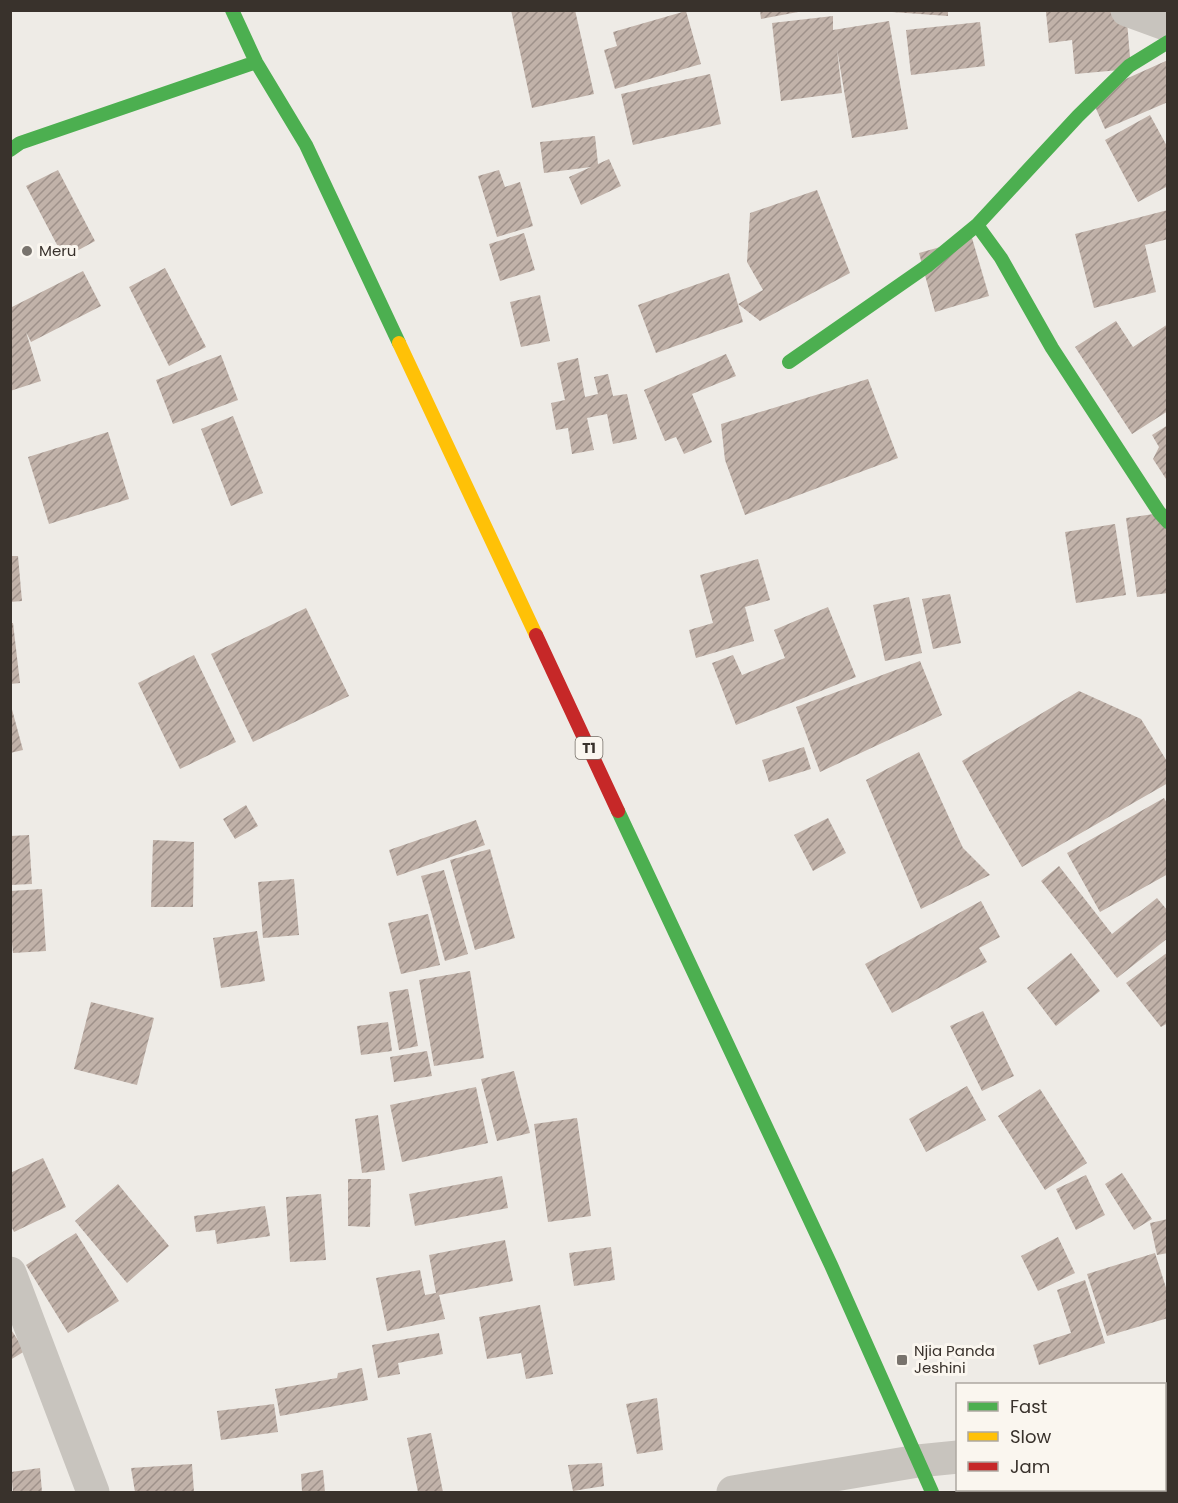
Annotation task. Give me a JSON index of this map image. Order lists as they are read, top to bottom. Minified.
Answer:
{"streets":{"main road":["T1"]},"places":{"other":["Meru"],"transit":["Njia Panda Jeshini"]},"legend":["Fast","Slow","Jam"]}
